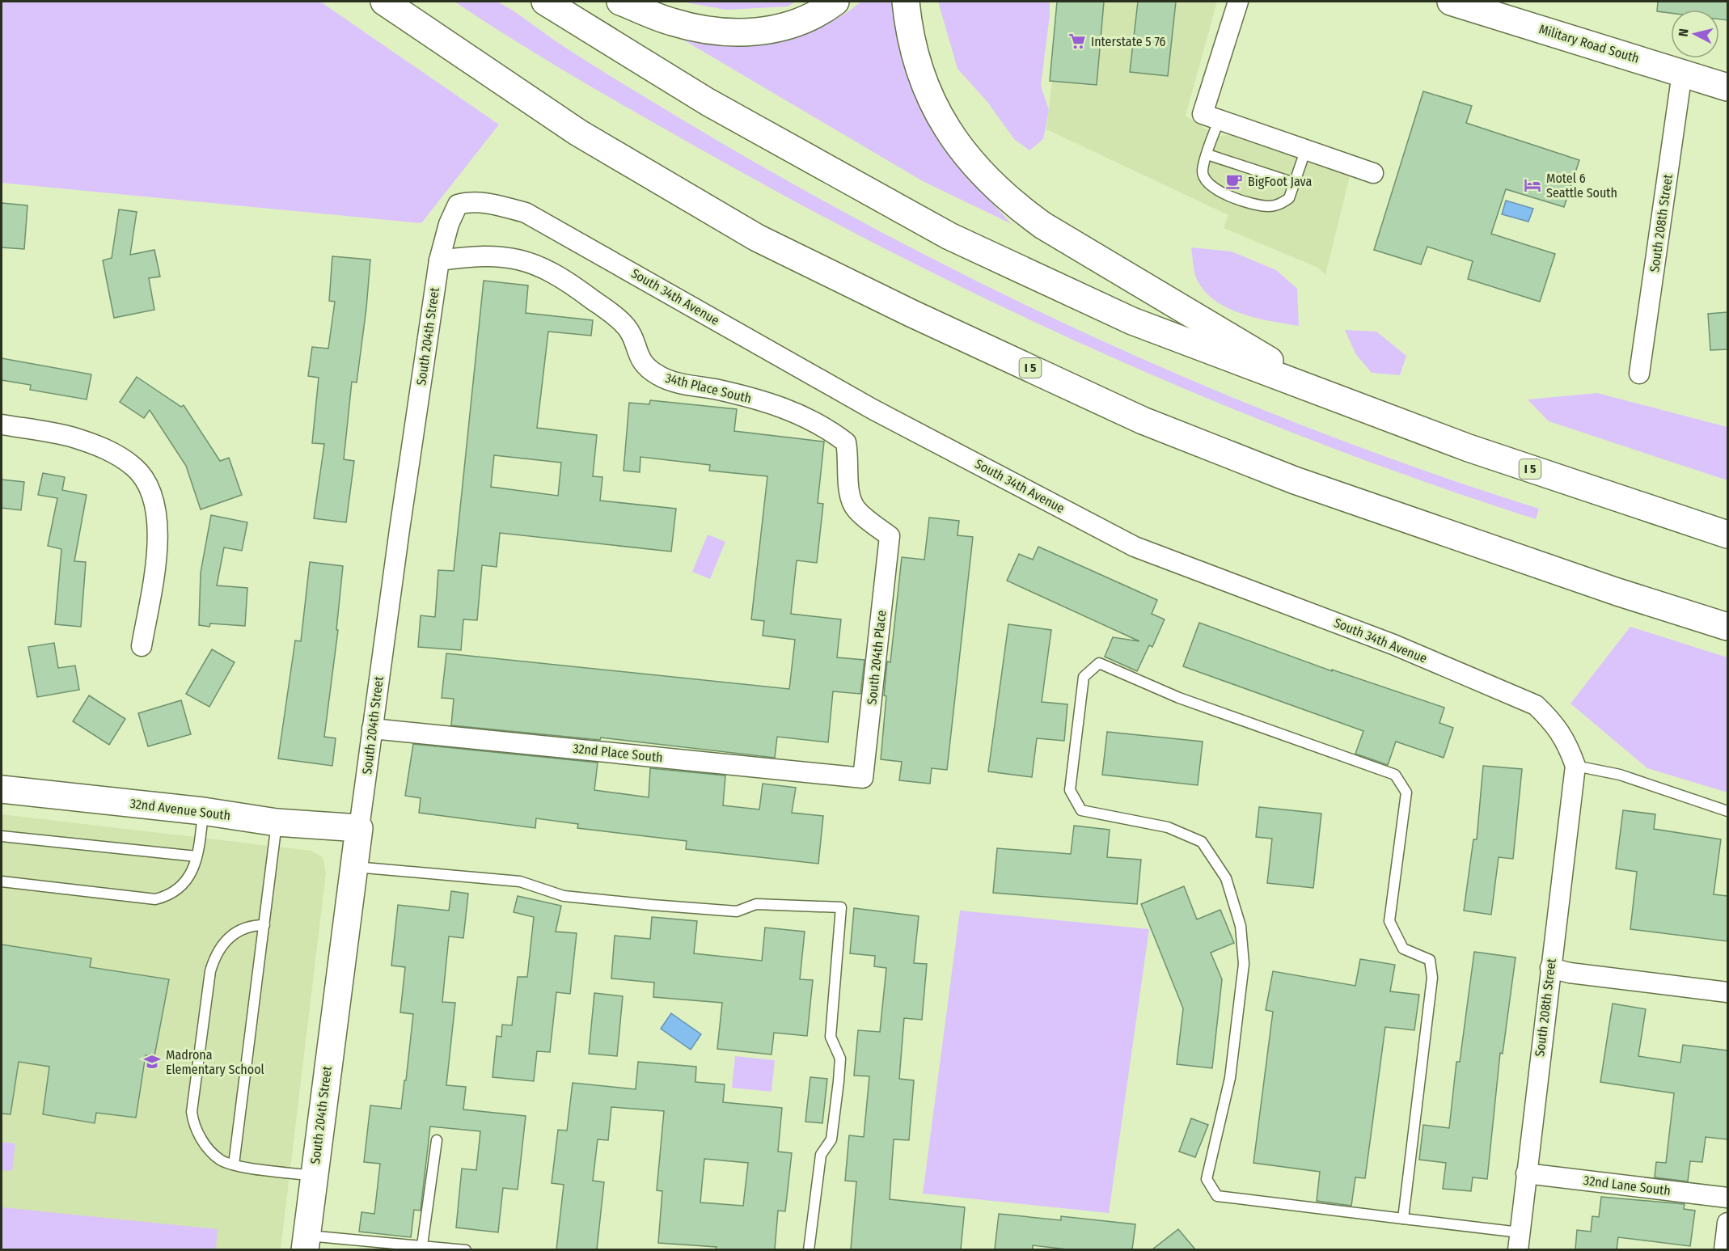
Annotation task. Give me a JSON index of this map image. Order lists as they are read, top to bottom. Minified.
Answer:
{"streets":{"main road":["Military Road South","South 204th Street","I 5","32nd Avenue South"],"street":["South 208th Street","South 34th Avenue","34th Place South","South 204th Place","32nd Place South","32nd Lane South"]},"crossings":[["Military Road South","South 208th Street"],["South 208th Street","South 34th Avenue"],["South 208th Street","32nd Lane South"],["South 34th Avenue","South 204th Street"],["South 204th Street","34th Place South"],["South 204th Street","32nd Place South"],["South 204th Street","32nd Avenue South"],["34th Place South","South 204th Place"],["South 204th Place","32nd Place South"]],"places":{"supermarket":["Interstate 5 76"],"cafe":["BigFoot Java"],"hotel":["Motel 6 Seattle South"],"school or university":["Madrona Elementary School"]},"north":"left"}
